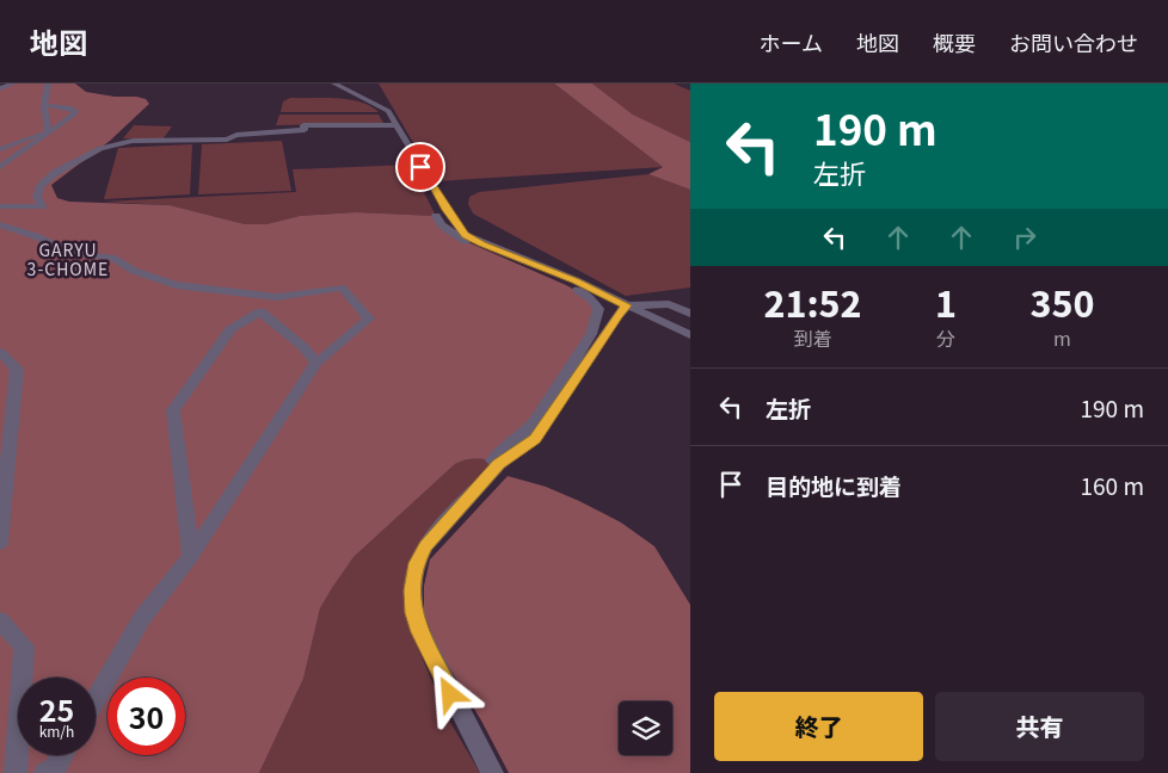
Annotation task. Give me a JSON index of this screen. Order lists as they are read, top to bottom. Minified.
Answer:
{"districts":["GARYU 3-CHOME"],"page":{"header":"地図","nav":["ホーム","地図","概要","お問い合わせ"],"turn":["190 m","左折"],"eta":["21:52","到着","1","分","350","m"],"list":[{"name":"左折","value":"190 m"},{"name":"目的地に到着","value":"160 m"}],"speed":"25 km/h","limit":"30","buttons":["終了","共有"]}}
